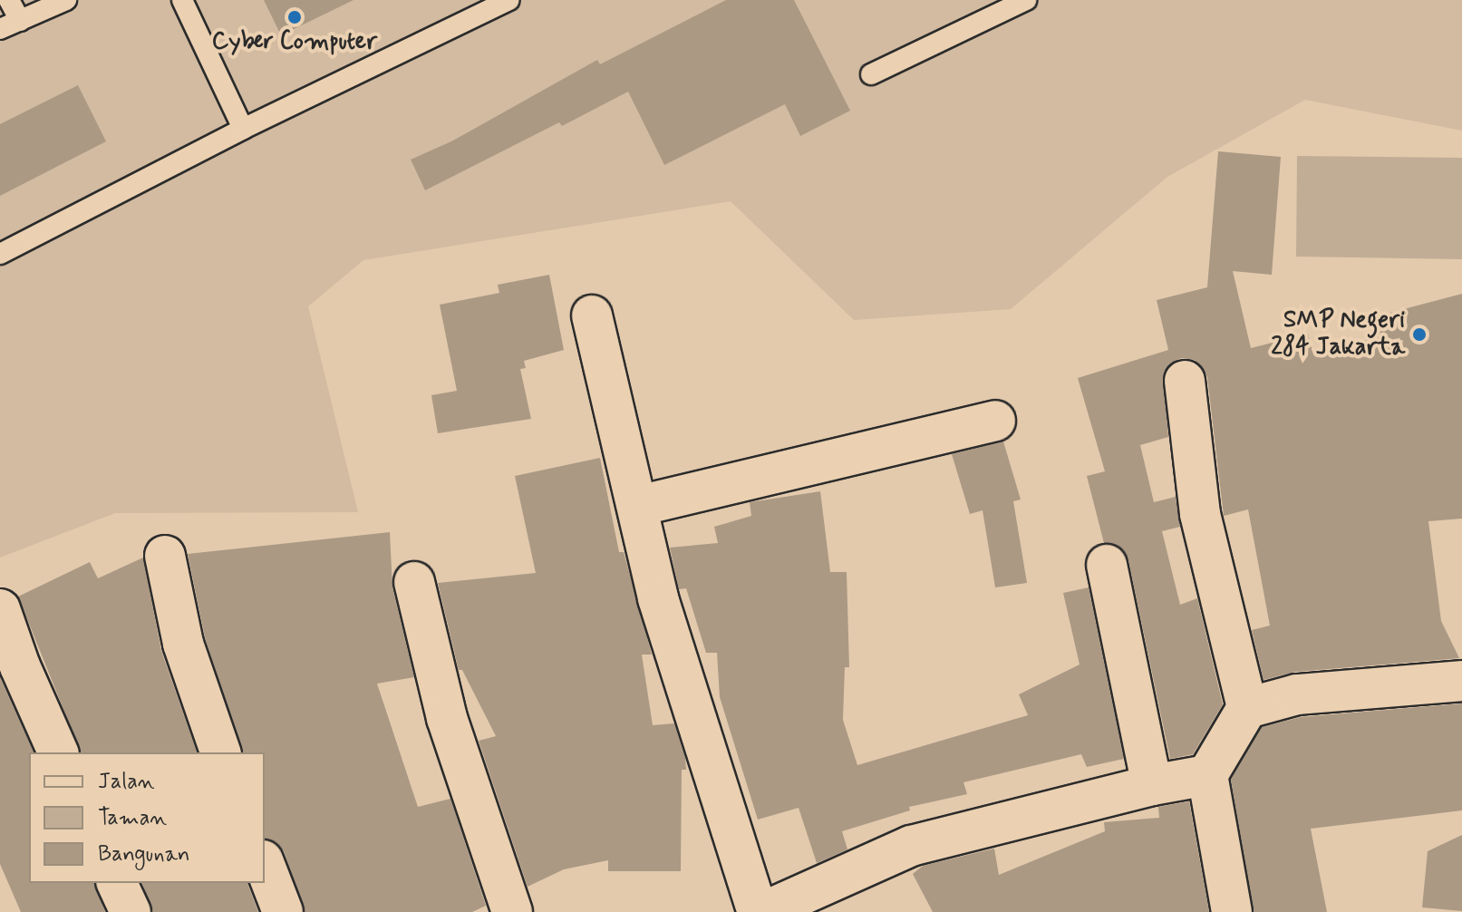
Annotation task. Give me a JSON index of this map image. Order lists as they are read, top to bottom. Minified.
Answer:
{"places":["Cyber Computer","SMP Negeri 284 Jakarta"],"legend":["Jalan","Taman","Bangunan"]}
